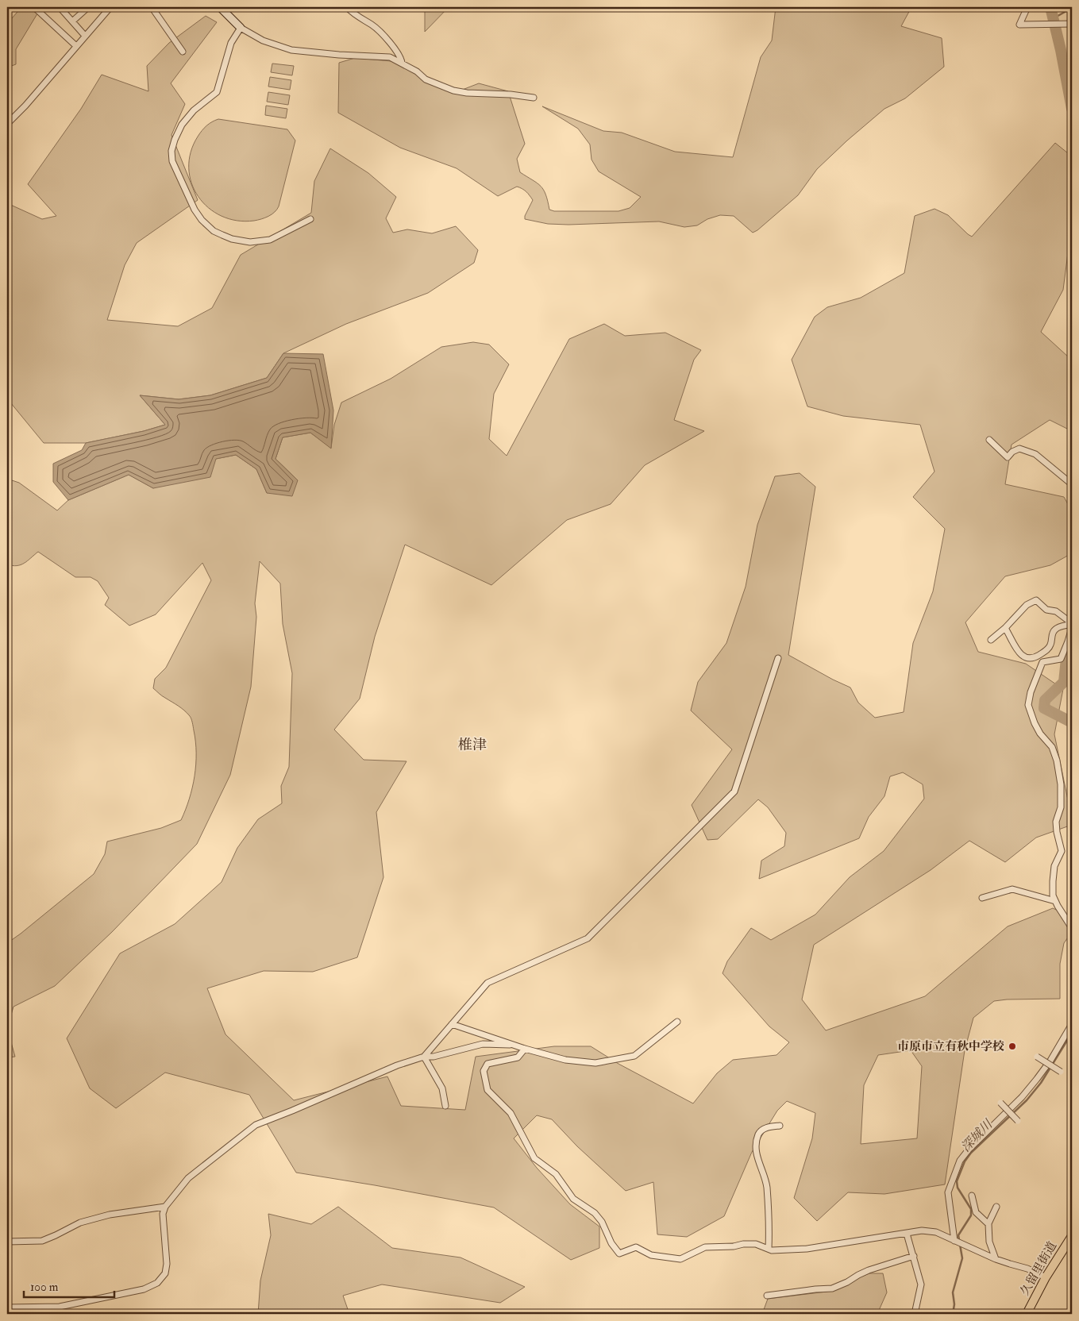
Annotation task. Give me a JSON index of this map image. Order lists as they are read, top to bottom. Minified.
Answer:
{"streets":{"main road":["久留里街道"]},"districts":["椎津"],"water":["深城川"],"places":["市原市立有秋中学校"],"scale_bar":"100 m"}
